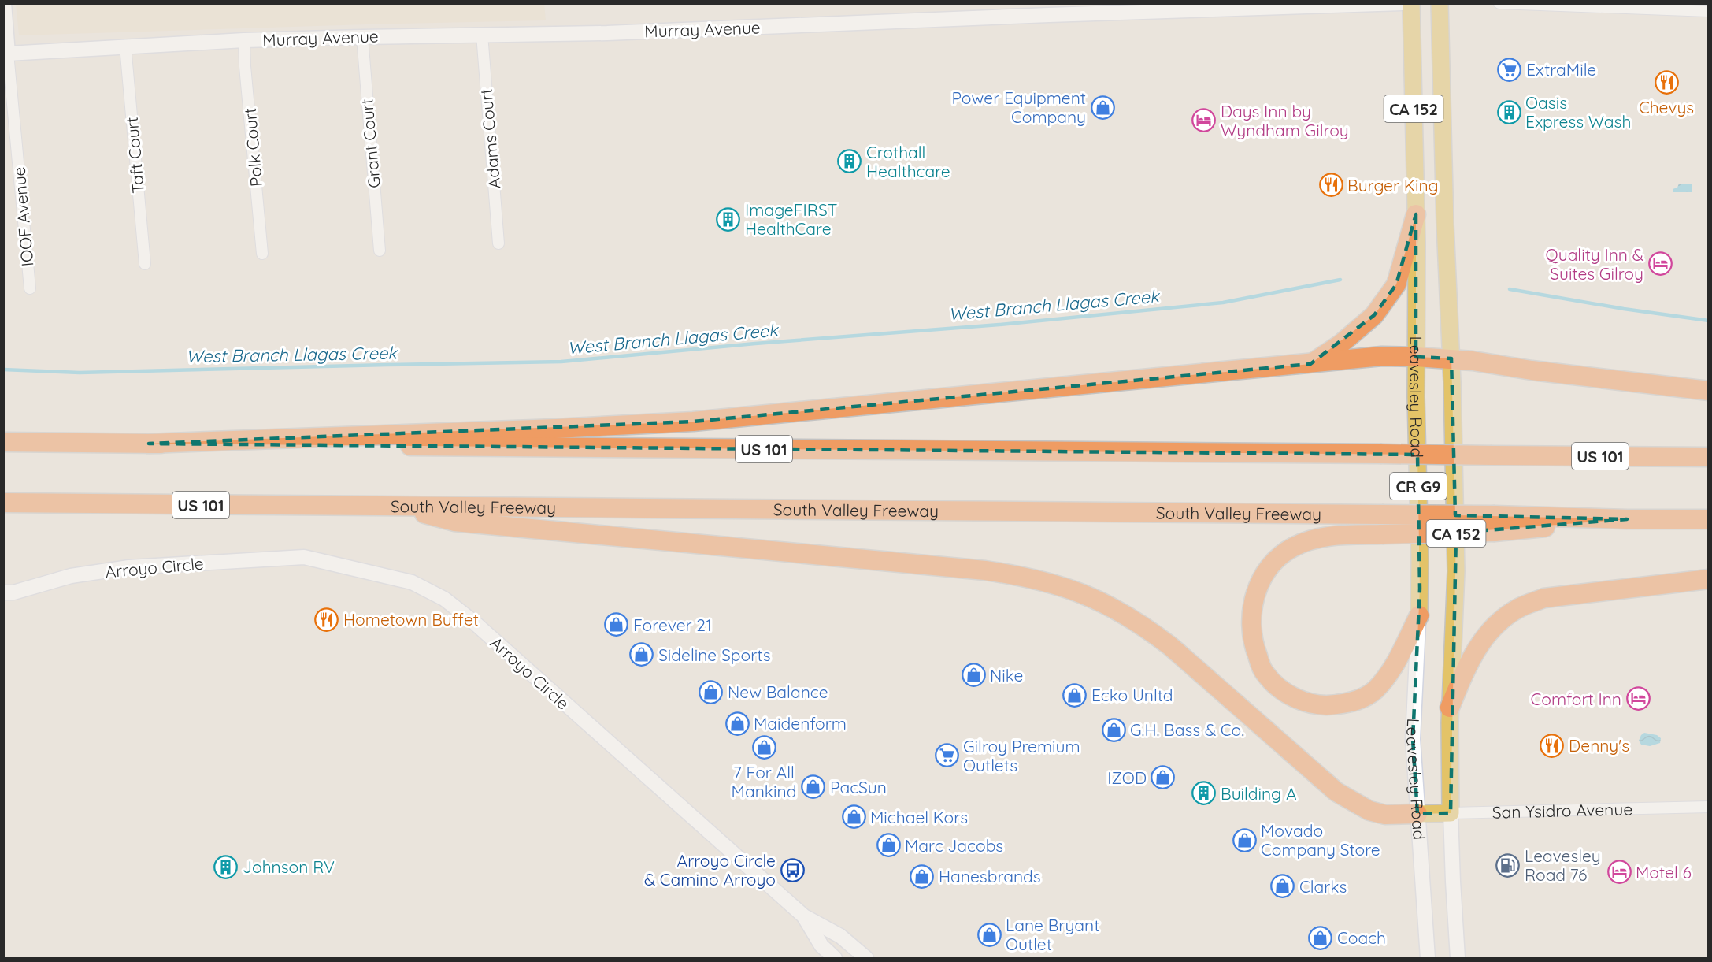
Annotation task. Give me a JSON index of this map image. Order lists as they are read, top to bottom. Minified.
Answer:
{"streets":{"highway":["CA 152","US 101","South Valley Freeway"],"main road":["Leavesley Road","CR G9","San Ysidro Avenue"],"street":["Murray Avenue","Adams Court","Grant Court","Polk Court","Taft Court","IOOF Avenue","Arroyo Circle"]},"crossings":[["Murray Avenue","Adams Court"],["Murray Avenue","Grant Court"],["Murray Avenue","Polk Court"],["Murray Avenue","Taft Court"],["Murray Avenue","IOOF Avenue"],["CA 152","Leavesley Road"],["CA 152","US 101"],["Leavesley Road","San Ysidro Avenue"]],"water":["West Branch Llagas Creek"],"places":{"supermarket":["ExtraMile","Gilroy Premium Outlets"],"restaurant":["Chevys","Burger King","Hometown Buffet","Denny's"],"shop":["Power Equipment Company","Forever 21","Sideline Sports","Nike","New Balance","Ecko Unltd","Maidenform","G.H. Bass & Co.","7 For All Mankind","IZOD","PacSun","Michael Kors","Movado Company Store","Marc Jacobs","Hanesbrands","Clarks","Lane Bryant Outlet","Coach"],"building":["Oasis Express Wash","Crothall Healthcare","ImageFIRST HealthCare","Building A","Johnson RV"],"hotel":["Days Inn by Wyndham Gilroy","Quality Inn & Suites Gilroy","Comfort Inn","Motel 6"],"fuel station":["Leavesley Road 76"],"bus stop":["Arroyo Circle & Camino Arroyo"]}}
